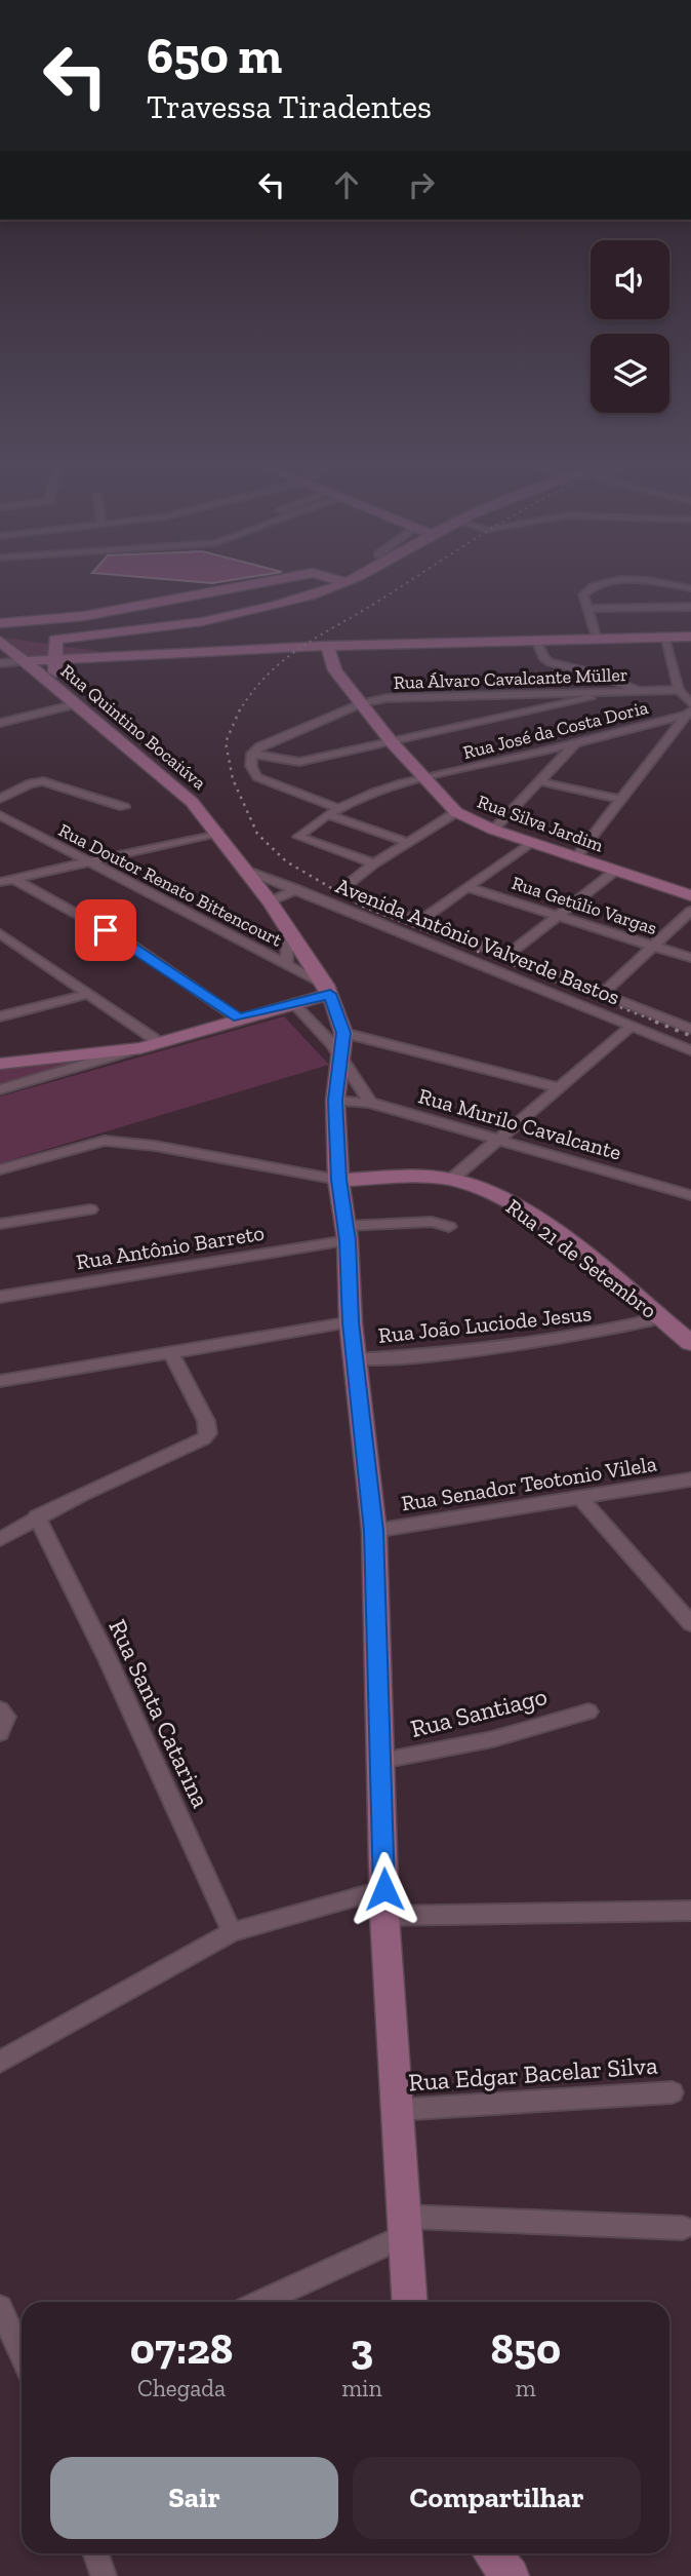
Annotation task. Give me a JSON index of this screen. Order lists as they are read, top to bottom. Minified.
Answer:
{"streets":{"street":["Rua Álvaro Cavalcante Müller","Rua Quintino Bocaiúva","Rua José da Costa Doria","Rua Silva Jardim","Rua Doutor Renato Bittencourt","Rua Getúlio Vargas","Avenida Antônio Valverde Bastos","Rua Murilo Cavalcante","Rua Antônio Barreto","Rua 21 de Setembro","Rua João Luciode Jesus","Rua Senador Teotonio Vilela","Rua Santiago","Rua Santa Catarina","Rua Edgar Bacelar Silva"]},"crossings":[["Rua Álvaro Cavalcante Müller","Rua Silva Jardim"],["Rua Quintino Bocaiúva","Rua Doutor Renato Bittencourt"],["Rua Quintino Bocaiúva","Avenida Antônio Valverde Bastos"],["Rua José da Costa Doria","Rua Silva Jardim"],["Rua José da Costa Doria","Avenida Antônio Valverde Bastos"],["Rua 21 de Setembro","Rua João Luciode Jesus"]],"page":{"turn":["650 m","Travessa Tiradentes"],"eta":["07:28","Chegada","3","min","850","m"],"buttons":["Sair","Compartilhar"]}}
